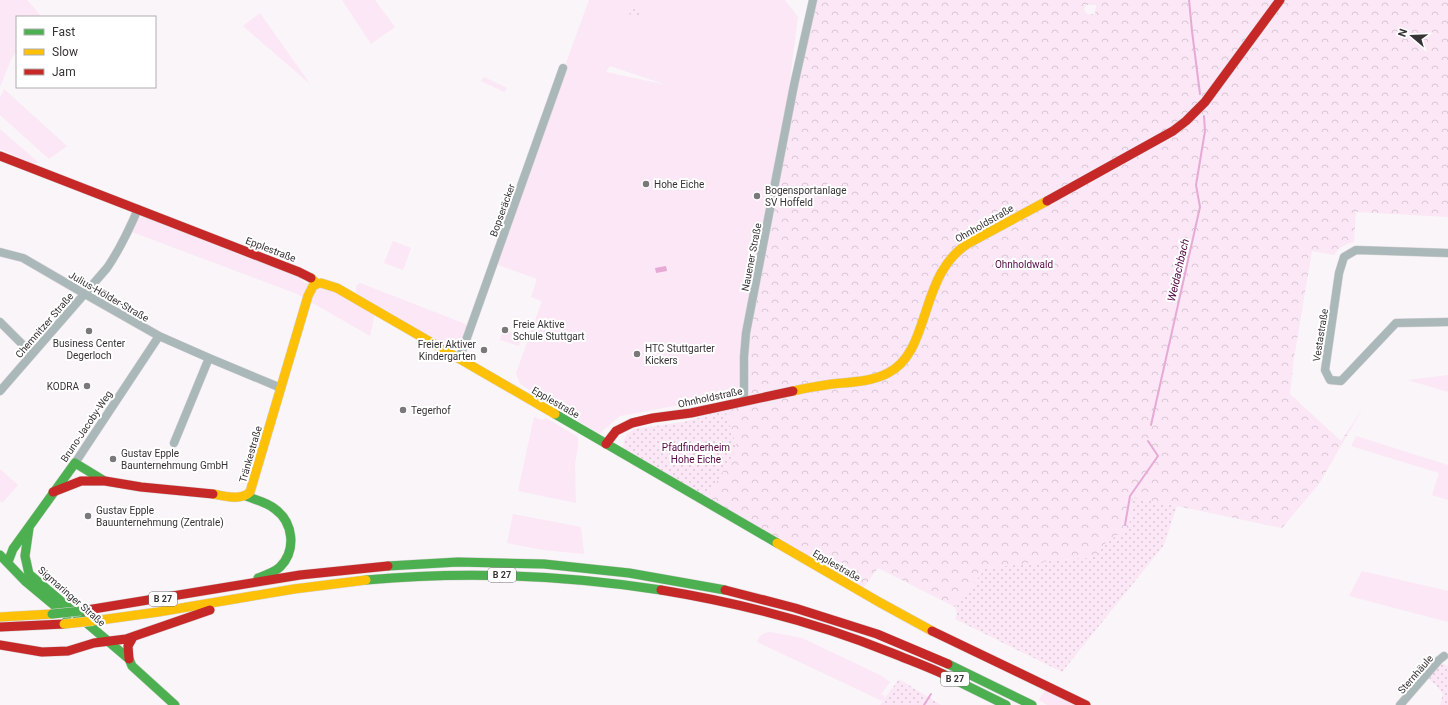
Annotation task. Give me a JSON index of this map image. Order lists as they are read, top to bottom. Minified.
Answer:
{"streets":{"main road":["Ohnholdstraße","Epplestraße","Bruno-Jacoby-Weg","Tränkestraße","B 27","Sigmaringer Straße"],"street":["Bopseräcker","Nauener Straße","Julius-Hölder-Straße","Chemnitzer Straße","Vestastraße","Sternhäule"]},"crossings":[["Bopseräcker","Epplestraße"],["Ohnholdstraße","Epplestraße"],["Ohnholdstraße","Nauener Straße"],["Epplestraße","Chemnitzer Straße"],["Epplestraße","Tränkestraße"],["Julius-Hölder-Straße","Chemnitzer Straße"],["Julius-Hölder-Straße","Bruno-Jacoby-Weg"],["Julius-Hölder-Straße","Tränkestraße"],["Bruno-Jacoby-Weg","Tränkestraße"],["Bruno-Jacoby-Weg","Sigmaringer Straße"],["B 27","Sigmaringer Straße"]],"water":["Weidachbach"],"parks":["Ohnholdwald","Pfadfinderheim Hohe Eiche"],"places":["Hohe Eiche","Bogensportanlage SV Hoffeld","Freie Aktive Schule Stuttgart","Business Center Degerloch","Freier Aktiver Kindergarten","HTC Stuttgarter Kickers","KODRA","Tegerhof","Gustav Epple Baunternehmung GmbH","Gustav Epple Bauunternehmung (Zentrale)"],"legend":["Fast","Slow","Jam"],"north":"left"}
